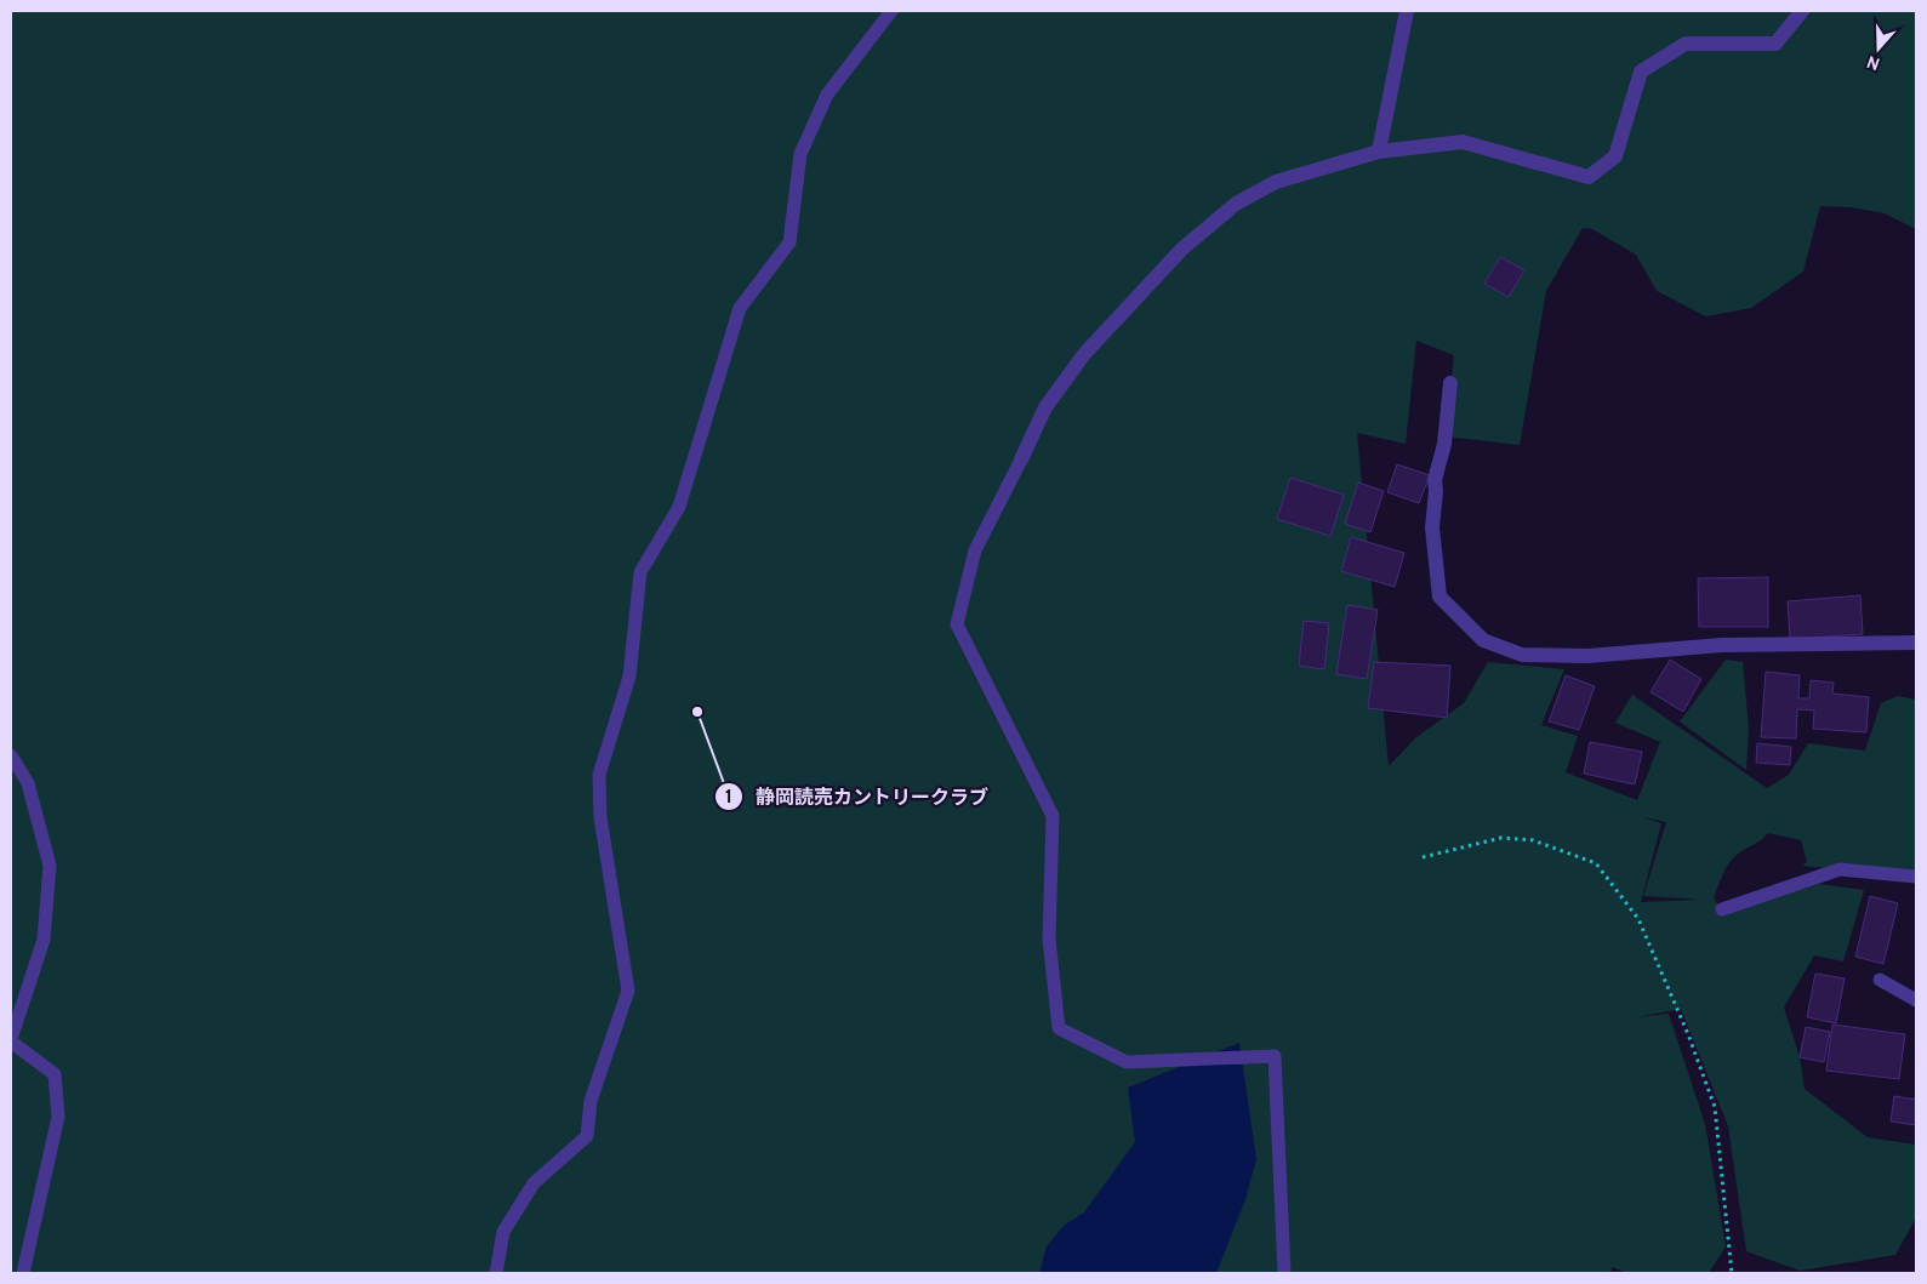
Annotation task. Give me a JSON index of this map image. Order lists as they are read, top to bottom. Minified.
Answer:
{"places":["静岡読売カントリークラブ"],"north":"bottom"}
